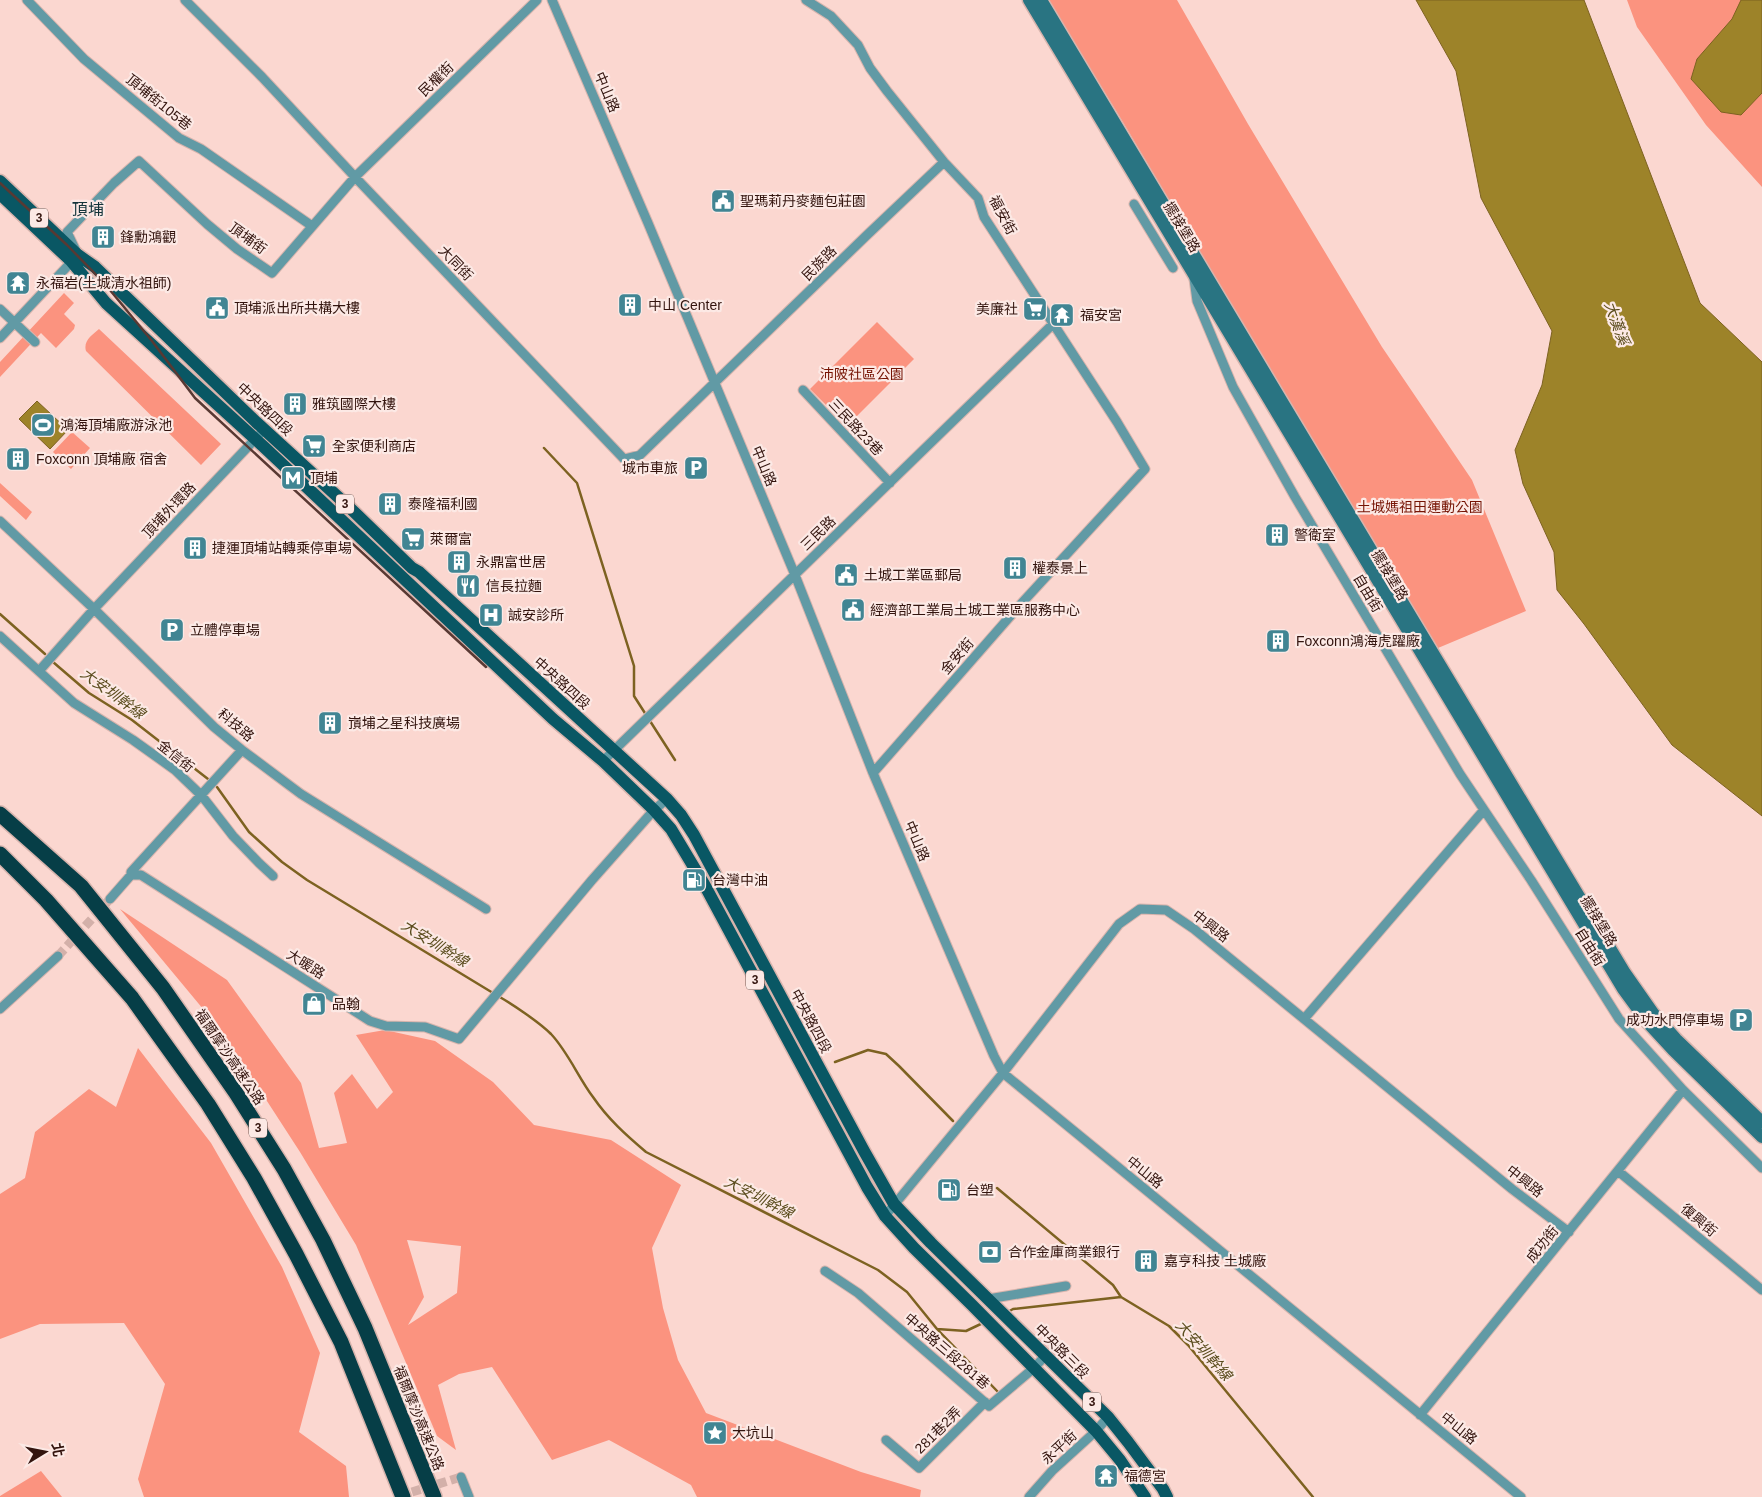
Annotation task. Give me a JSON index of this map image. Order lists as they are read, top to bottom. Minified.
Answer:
{"streets":{"highway":["3","福爾摩沙高速公路"],"main road":["中央路四段","中央路三段"],"street":["民權街","中山路","頂埔街105巷","福安街","擺接堡路","頂埔街","大同街","民族路","三民路23巷","頂埔外環路","三民路","自由街","金安街","科技路","金信街","中興路","大暖路","復興街","成功街","中央路三段281巷","281巷2弄","永平街"]},"crossings":[["民權街","頂埔街"],["民權街","大同街"],["中山路","大同街"],["中山路","民族路"],["中山路","三民路"],["中山路","金安街"],["中山路","中興路"],["中山路","成功街"],["頂埔街105巷","頂埔街"],["福安街","民族路"],["福安街","三民路"],["福安街","金安街"],["3","中央路四段"],["3","中央路三段281巷"],["3","永平街"],["擺接堡路","自由街"],["頂埔街","大同街"],["頂埔街","中央路四段"],["大同街","民族路"],["中央路四段","頂埔外環路"],["中央路四段","三民路"],["中央路四段","中興路"],["中央路四段","大暖路"],["中央路四段","中央路三段281巷"],["中央路四段","中央路三段"],["三民路23巷","三民路"],["頂埔外環路","科技路"],["頂埔外環路","金信街"],["自由街","成功街"],["中興路","成功街"],["復興街","成功街"],["中央路三段281巷","中央路三段"],["中央路三段281巷","281巷2弄"],["中央路三段","永平街"]],"districts":["頂埔"],"water":["大漢溪","大安圳幹線"],"parks":["沛陂社區公園","土城媽祖田運動公園"],"places":{"public building":["聖瑪莉丹麥麵包莊園","頂埔派出所共構大樓","土城工業區郵局","經濟部工業局土城工業區服務中心"],"building":["鋒勳鴻觀","中山 Center","雅筑國際大樓","Foxconn 頂埔廠 宿舍","泰隆福利國","警衛室","捷運頂埔站轉乘停車場","永鼎富世居","權泰景上","Foxconn鴻海虎躍廠","嵿埔之星科技廣場","嘉亨科技 土城廠"],"temple":["永福岩(土城清水祖師)","福安宮","福德宮"],"supermarket":["美廉社","全家便利商店","萊爾富"],"sports":["鴻海頂埔廠游泳池"],"parking":["城市車旅","立體停車場","成功水門停車場"],"metro station":["頂埔"],"restaurant":["信長拉麵"],"hospital":["誠安診所"],"fuel station":["台灣中油","台塑"],"shop":["品翰"],"bank":["合作金庫商業銀行"],"place":["大坑山"]},"north":"right"}
